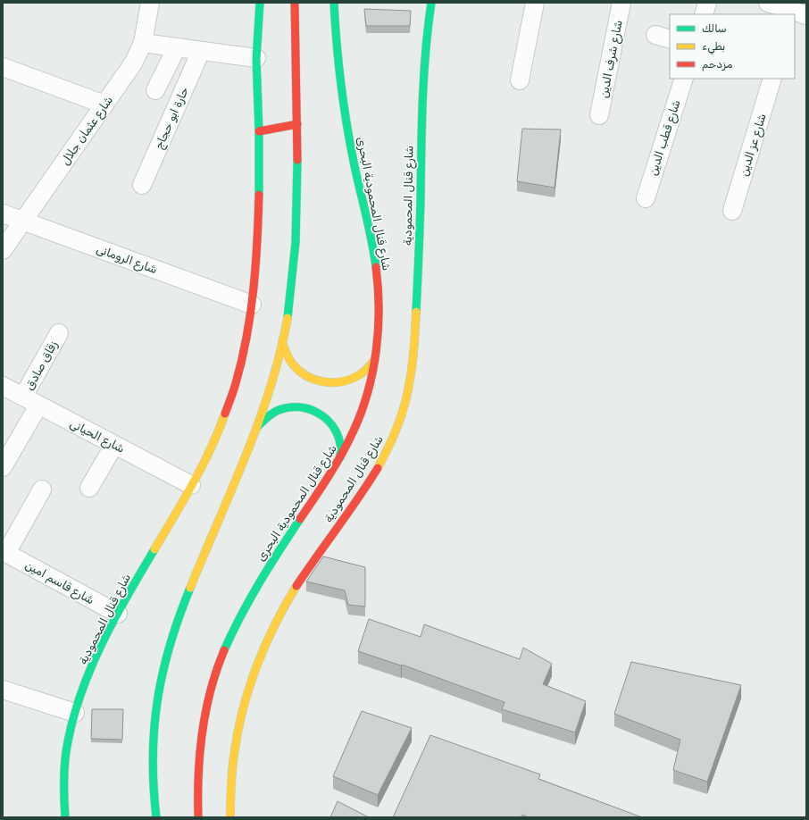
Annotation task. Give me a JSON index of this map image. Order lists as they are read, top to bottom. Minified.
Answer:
{"streets":{"main road":["شارع قنال المحمودية","شارع قنال المحمودية البحرى"],"street":["شارع شرف الدين","حارة ابو حجاج","شارع عثمان جلال","شارع قطب الدين","شارع عز الدين","شارع الرومانى","زقاق صادق","شارع الحيانى","شارع قاسم امين"]},"crossings":[["شارع عثمان جلال","شارع الرومانى"],["شارع قنال المحمودية","شارع الرومانى"],["شارع قنال المحمودية","شارع الحيانى"],["شارع قنال المحمودية","شارع قاسم امين"],["زقاق صادق","شارع الحيانى"]],"legend":["سالك","بطيء","مزدحم"]}
